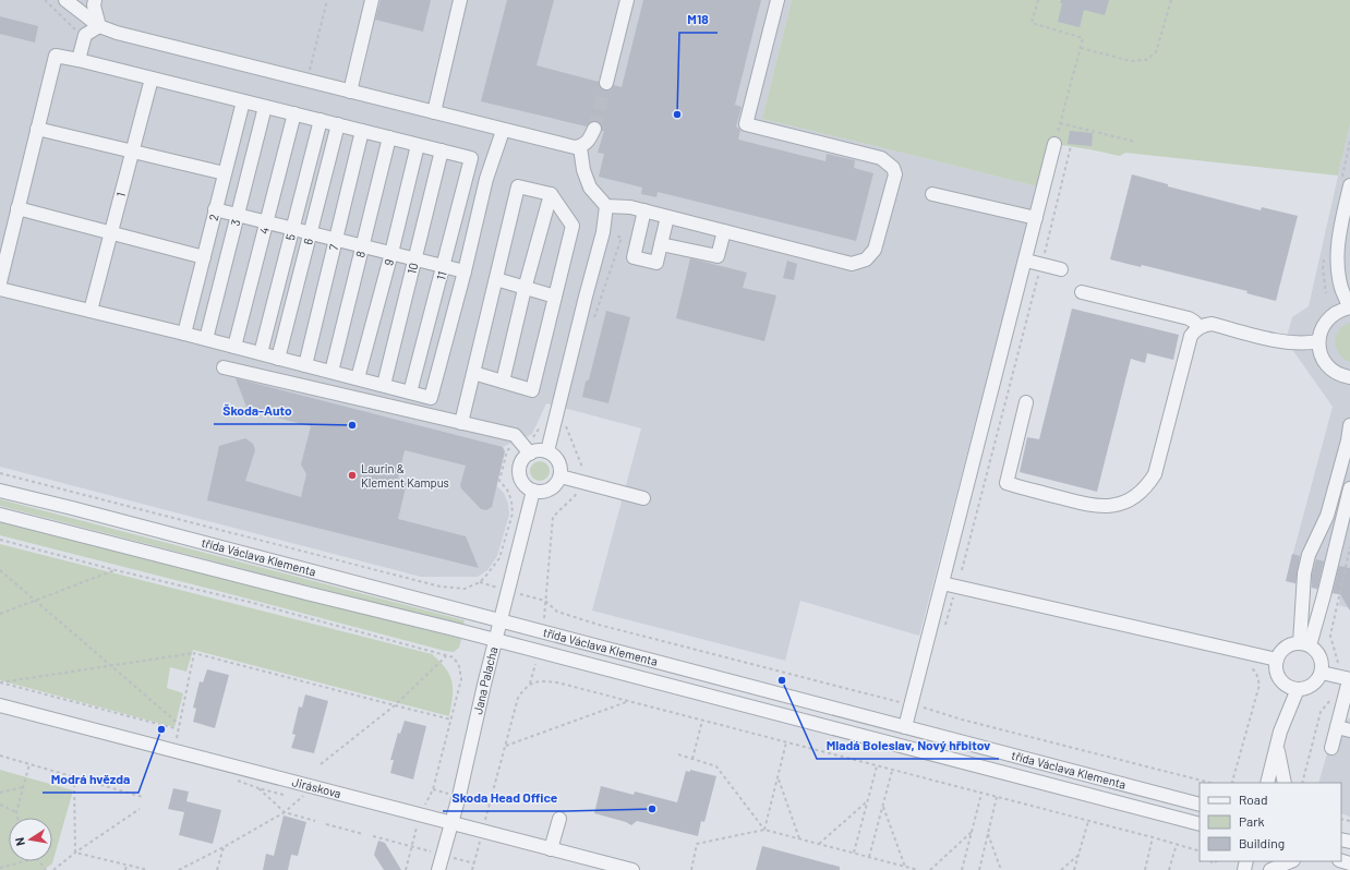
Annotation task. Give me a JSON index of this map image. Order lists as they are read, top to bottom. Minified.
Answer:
{"streets":{"street":["1","2","3","4","5","6","7","8","9","10","11","třída Václava Klementa","Jana Palacha","Jiráskova"]},"crossings":[["10","11"],["třída Václava Klementa","Jana Palacha"],["Jana Palacha","Jiráskova"]],"places":["M18","Škoda-Auto","Laurin & Klement Kampus","Mladá Boleslav, Nový hřbitov","Modrá hvězda","Skoda Head Office"],"legend":["Road","Park","Building"],"north":"left"}
